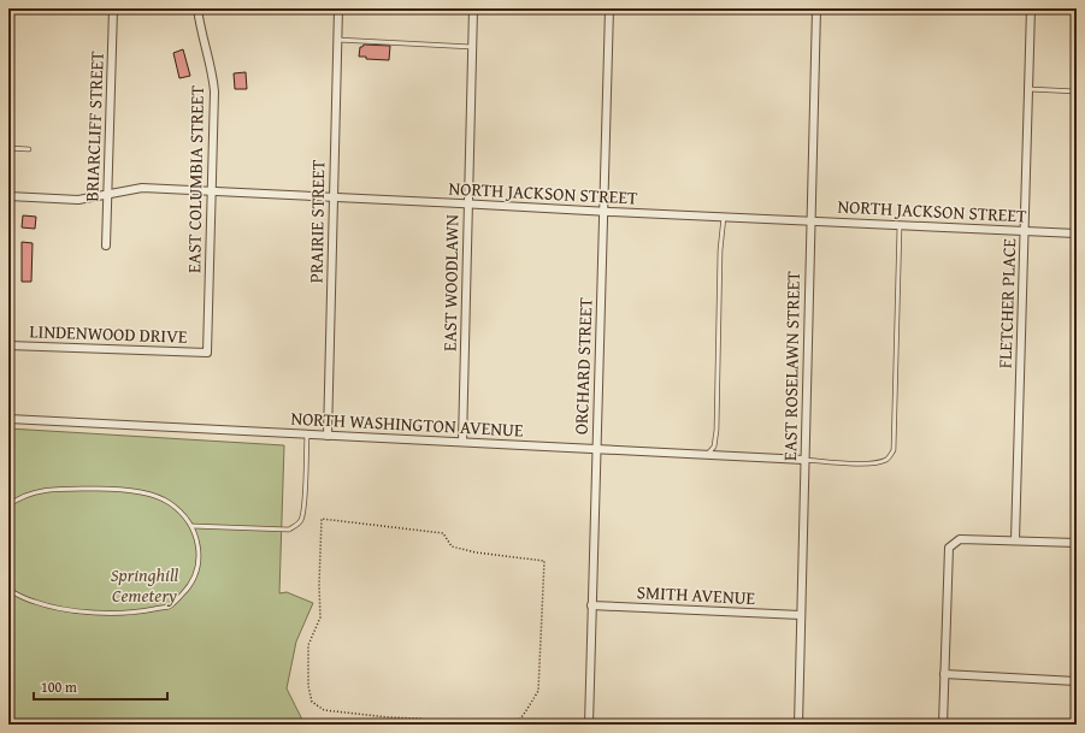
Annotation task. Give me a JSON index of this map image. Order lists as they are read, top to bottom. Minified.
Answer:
{"streets":{"street":["BRIARCLIFF STREET","EAST COLUMBIA STREET","NORTH JACKSON STREET","PRAIRIE STREET","EAST WOODLAWN","FLETCHER PLACE","LINDENWOOD DRIVE","ORCHARD STREET","EAST ROSELAWN STREET","NORTH WASHINGTON AVENUE","SMITH AVENUE"]},"crossings":[["BRIARCLIFF STREET","NORTH JACKSON STREET"],["EAST COLUMBIA STREET","NORTH JACKSON STREET"],["EAST COLUMBIA STREET","LINDENWOOD DRIVE"],["NORTH JACKSON STREET","PRAIRIE STREET"],["NORTH JACKSON STREET","EAST WOODLAWN"],["NORTH JACKSON STREET","FLETCHER PLACE"],["NORTH JACKSON STREET","ORCHARD STREET"],["NORTH JACKSON STREET","EAST ROSELAWN STREET"],["PRAIRIE STREET","NORTH WASHINGTON AVENUE"],["EAST WOODLAWN","NORTH WASHINGTON AVENUE"],["ORCHARD STREET","NORTH WASHINGTON AVENUE"],["ORCHARD STREET","SMITH AVENUE"],["EAST ROSELAWN STREET","NORTH WASHINGTON AVENUE"],["EAST ROSELAWN STREET","SMITH AVENUE"]],"parks":["Springhill Cemetery"],"scale_bar":"100 m"}
